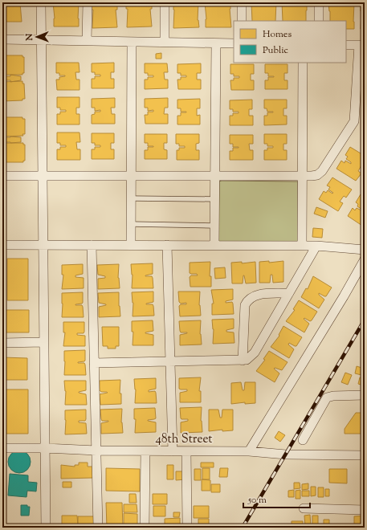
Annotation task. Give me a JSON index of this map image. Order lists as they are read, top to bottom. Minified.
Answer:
{"streets":{"street":["48th Street"]},"legend":["Homes","Public"],"scale_bar":"50 m","north":"left"}
